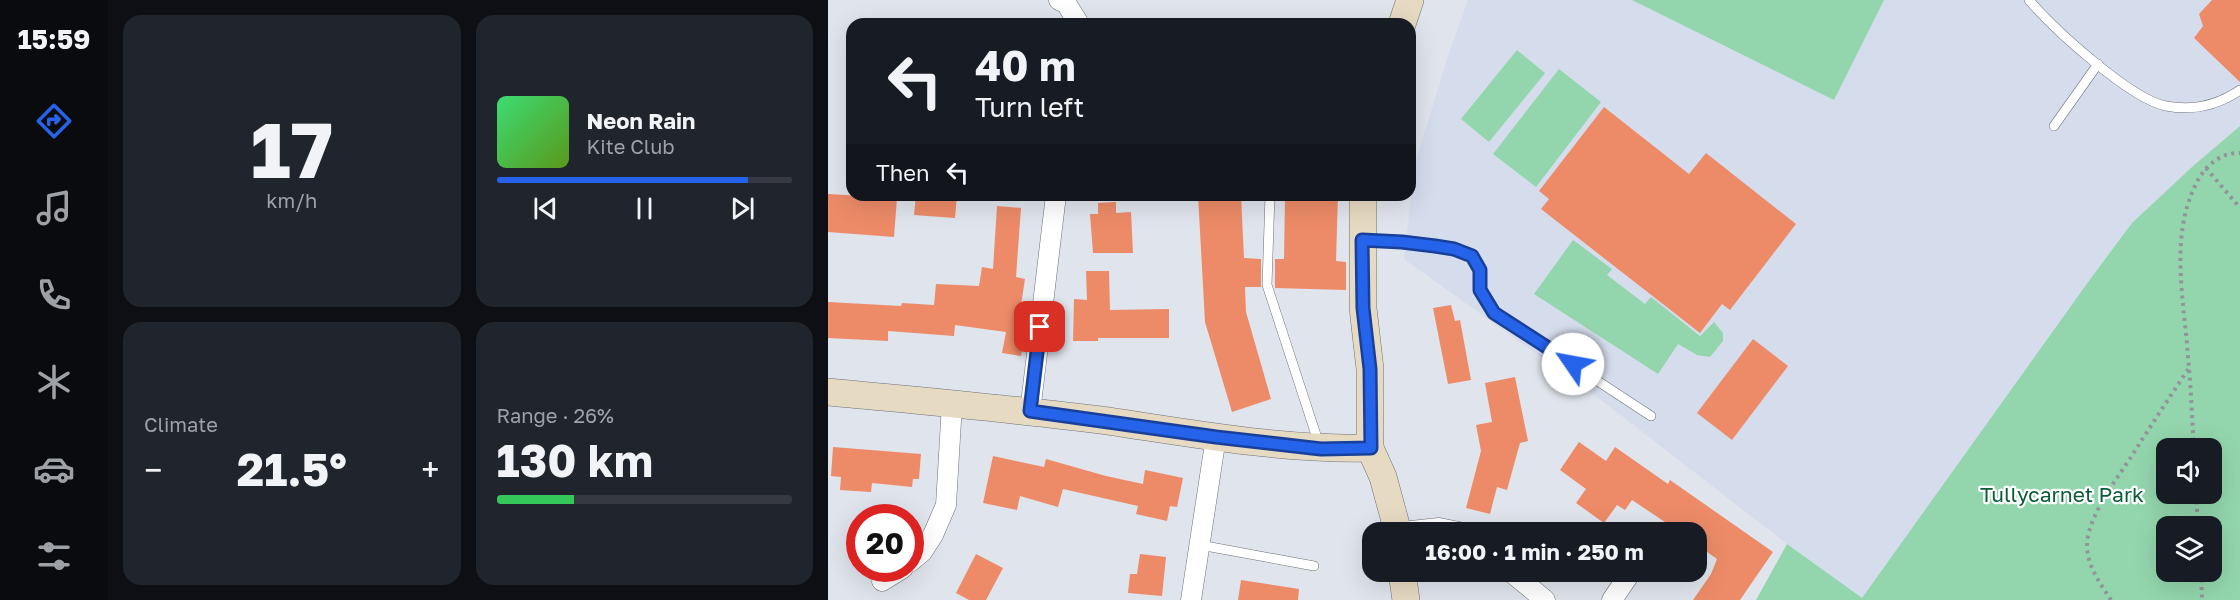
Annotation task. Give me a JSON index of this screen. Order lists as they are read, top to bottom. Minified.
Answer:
{"parks":["Tullycarnet Park"],"page":{"tabs":"15:59","tile":[["17","km/h"],"Climate",["Range · 26%","130 km"]],"turn":["40 m","Turn left"],"song":["Neon Rain","Kite Club"],"then":"Then","heat":["−","21.5°","+"],"limit":"20","trip":"16:00 · 1 min · 250 m"}}
